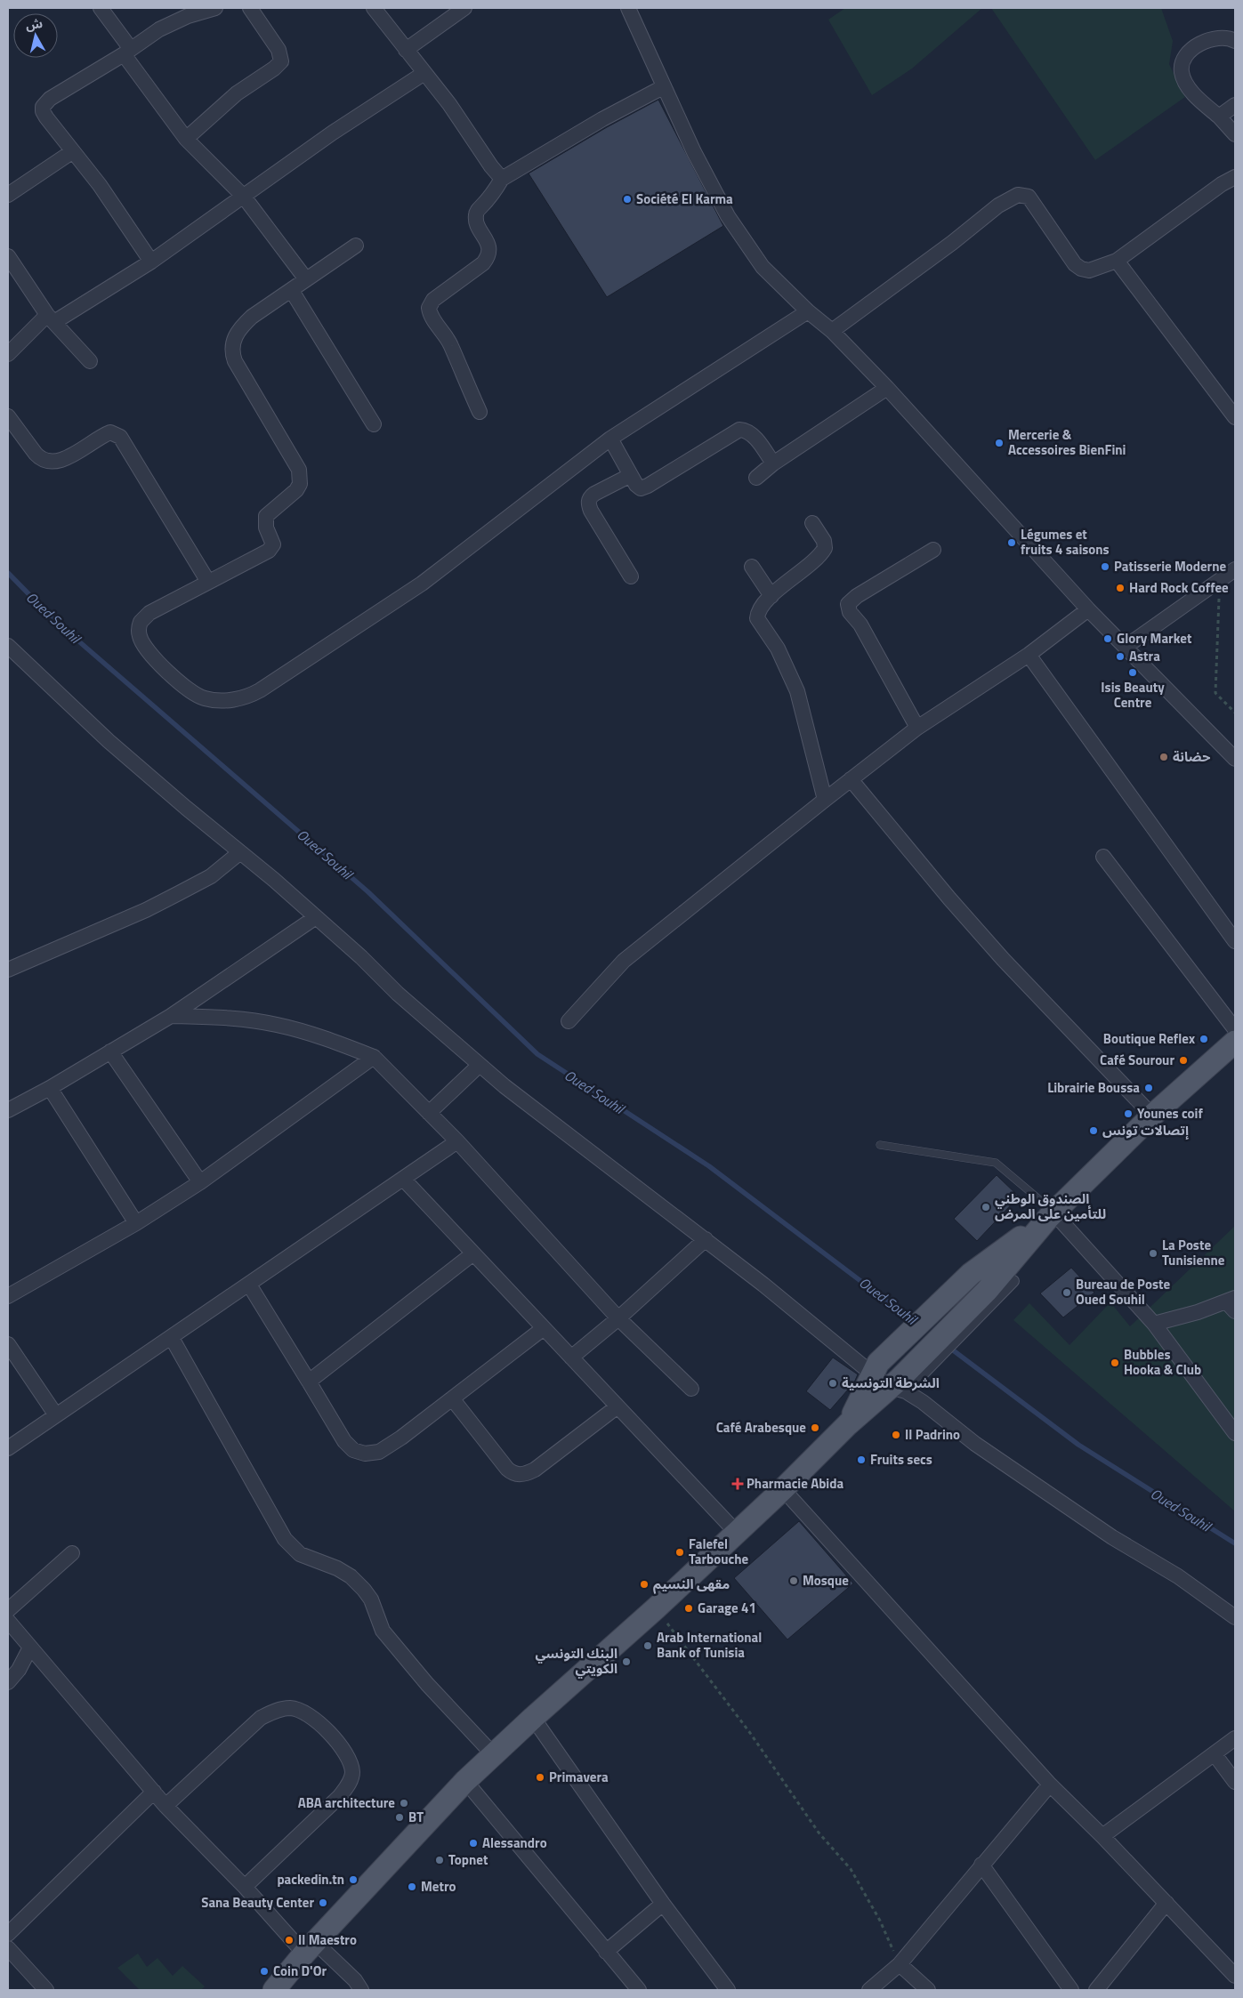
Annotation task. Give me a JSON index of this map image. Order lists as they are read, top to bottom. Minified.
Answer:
{"water":["Oued Souhil"],"places":{"other":["Société El Karma","Mercerie & Accessoires BienFini","Légumes et fruits 4 saisons","Patisserie Moderne","Hard Rock Coffee","Glory Market","Astra","Isis Beauty Centre","حضانة","Boutique Reflex","Café Sourour","Librairie Boussa","Younes coif","إتصالات تونس","الصندوق الوطني للتأمين على المرض","La Poste Tunisienne","Bureau de Poste Oued Souhil","Bubbles Hooka & Club","الشرطة التونسية","Café Arabesque","Il Padrino","Fruits secs","Falefel Tarbouche","Mosque","مقهى النسيم","Garage 41","Arab International Bank of Tunisia","البنك التونسي الكويتي","Primavera","ABA architecture","BT","Alessandro","Topnet","packedin.tn","Metro","Sana Beauty Center","Il Maestro","Coin D'Or"],"health":["Pharmacie Abida"]},"north":"top"}
